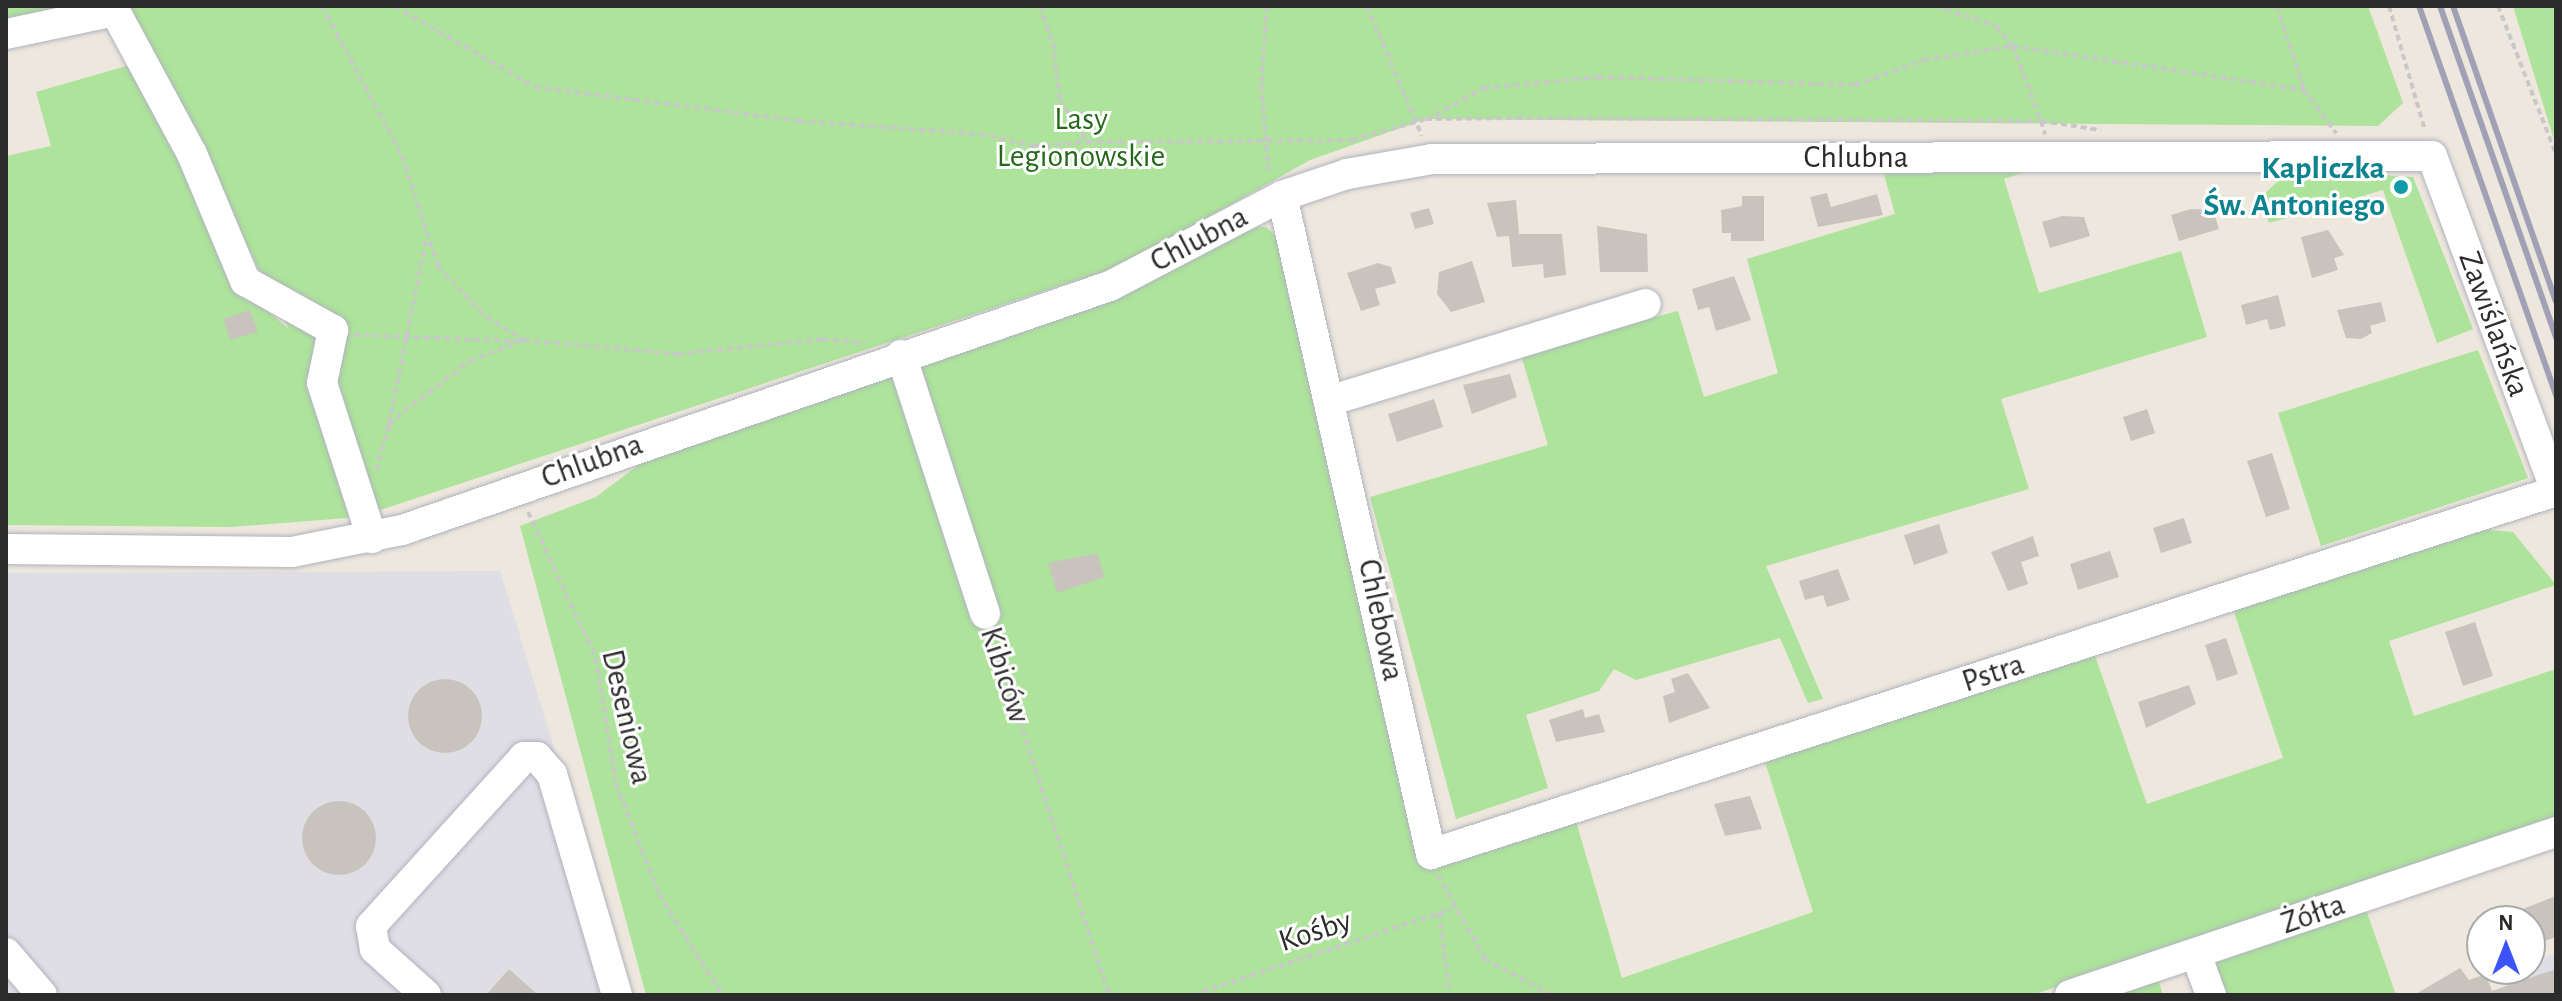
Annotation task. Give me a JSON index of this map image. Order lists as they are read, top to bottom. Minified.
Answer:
{"streets":{"street":["Chlubna","Zawiślańska","Chlebowa","Pstra","Kibiców","Żółta"],"path":["Deseniowa","Kośby"]},"crossings":[["Chlubna","Zawiślańska"],["Chlubna","Chlebowa"],["Chlubna","Kibiców"],["Chlubna","Deseniowa"],["Zawiślańska","Pstra"],["Chlebowa","Pstra"]],"parks":["Lasy Legionowskie"],"places":["Kapliczka Św. Antoniego"],"north":"top"}
